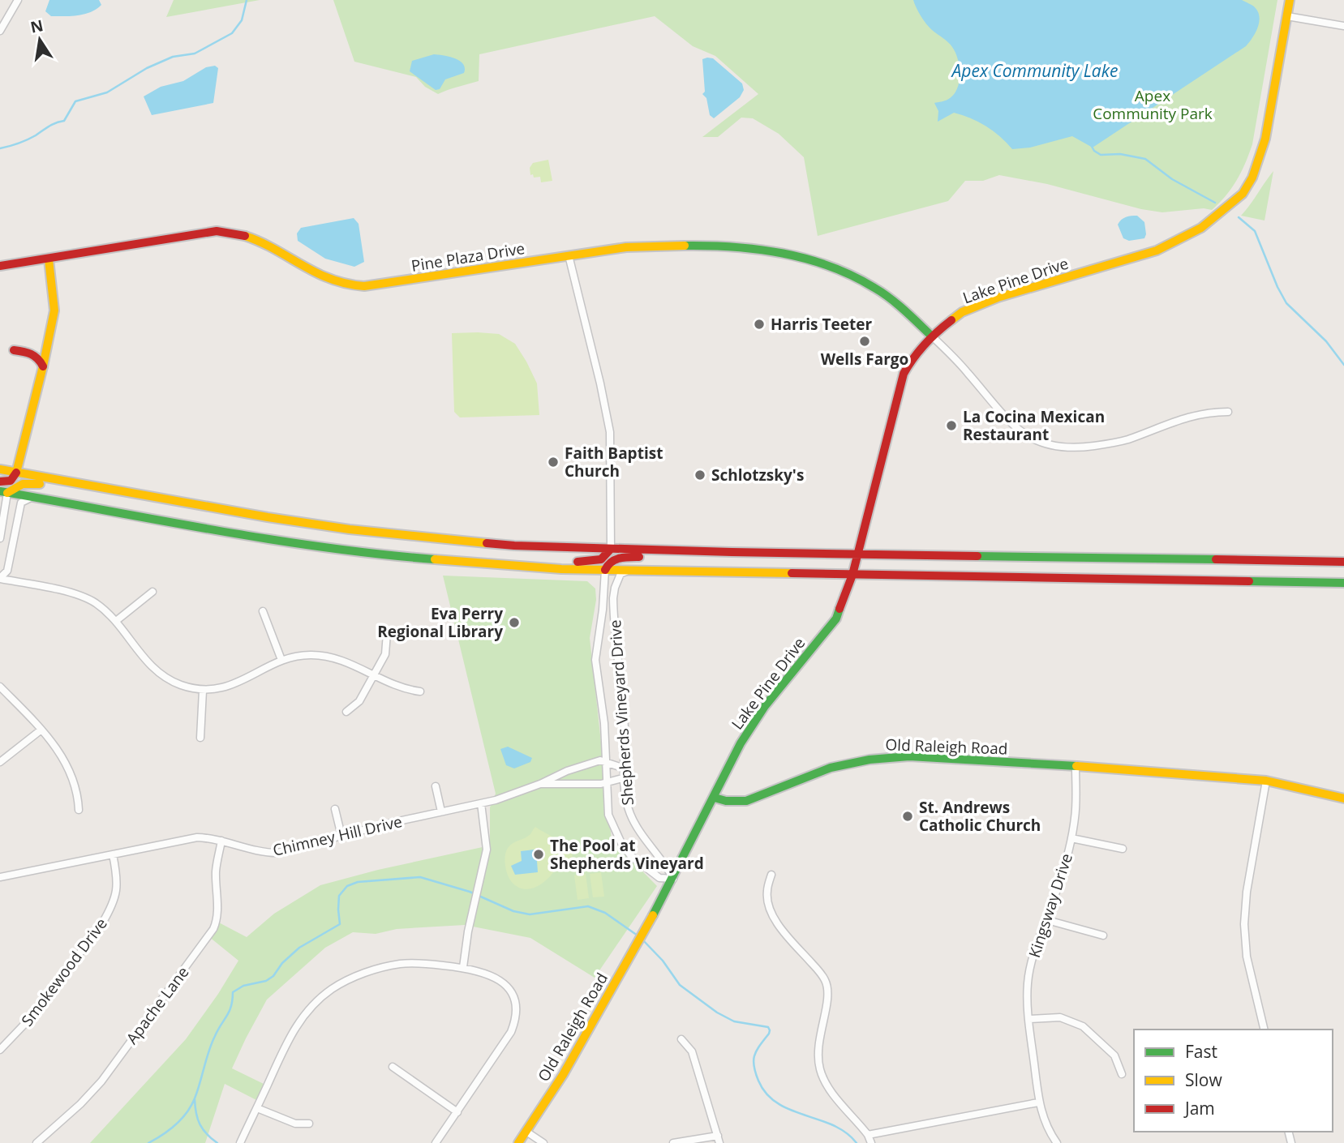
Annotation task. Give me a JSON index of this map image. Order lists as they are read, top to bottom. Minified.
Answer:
{"streets":{"main road":["Pine Plaza Drive","Lake Pine Drive","Old Raleigh Road"],"street":["Shepherds Vineyard Drive","Chimney Hill Drive","Kingsway Drive","Smokewood Drive","Apache Lane"]},"crossings":[["Pine Plaza Drive","Lake Pine Drive"],["Lake Pine Drive","Old Raleigh Road"],["Shepherds Vineyard Drive","Old Raleigh Road"],["Shepherds Vineyard Drive","Chimney Hill Drive"],["Old Raleigh Road","Kingsway Drive"],["Chimney Hill Drive","Smokewood Drive"],["Chimney Hill Drive","Apache Lane"]],"water":["Apex Community Lake"],"parks":["Apex Community Park"],"places":["Harris Teeter","Wells Fargo","La Cocina Mexican Restaurant","Faith Baptist Church","Schlotzsky's","Eva Perry Regional Library","St. Andrews Catholic Church","The Pool at Shepherds Vineyard"],"legend":["Fast","Slow","Jam"],"north":"top"}
